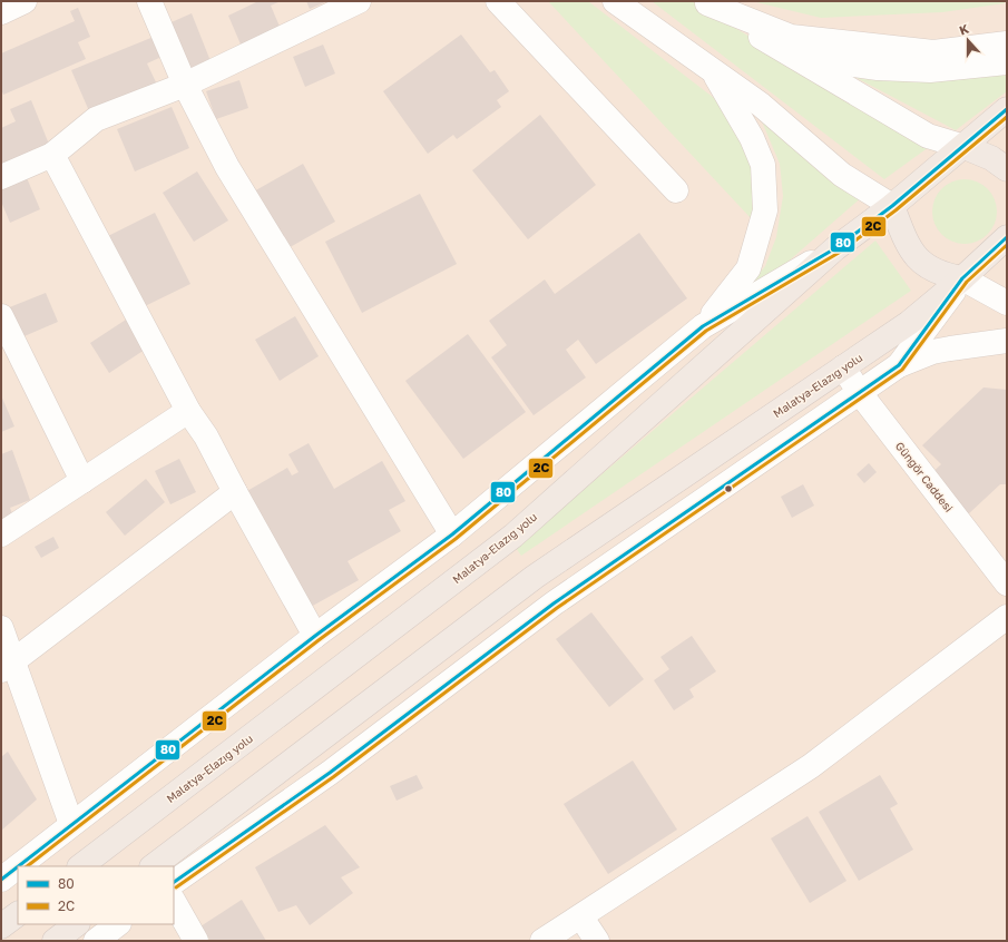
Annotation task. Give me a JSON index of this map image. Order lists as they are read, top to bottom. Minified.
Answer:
{"streets":{"highway":["Malatya-Elazığ yolu"],"street":["Güngör Caddesi"]},"crossings":[["Malatya-Elazığ yolu","Güngör Caddesi"]],"lines":["transit line 80","transit line 2C"],"legend":["80","2C"],"north":"top"}
